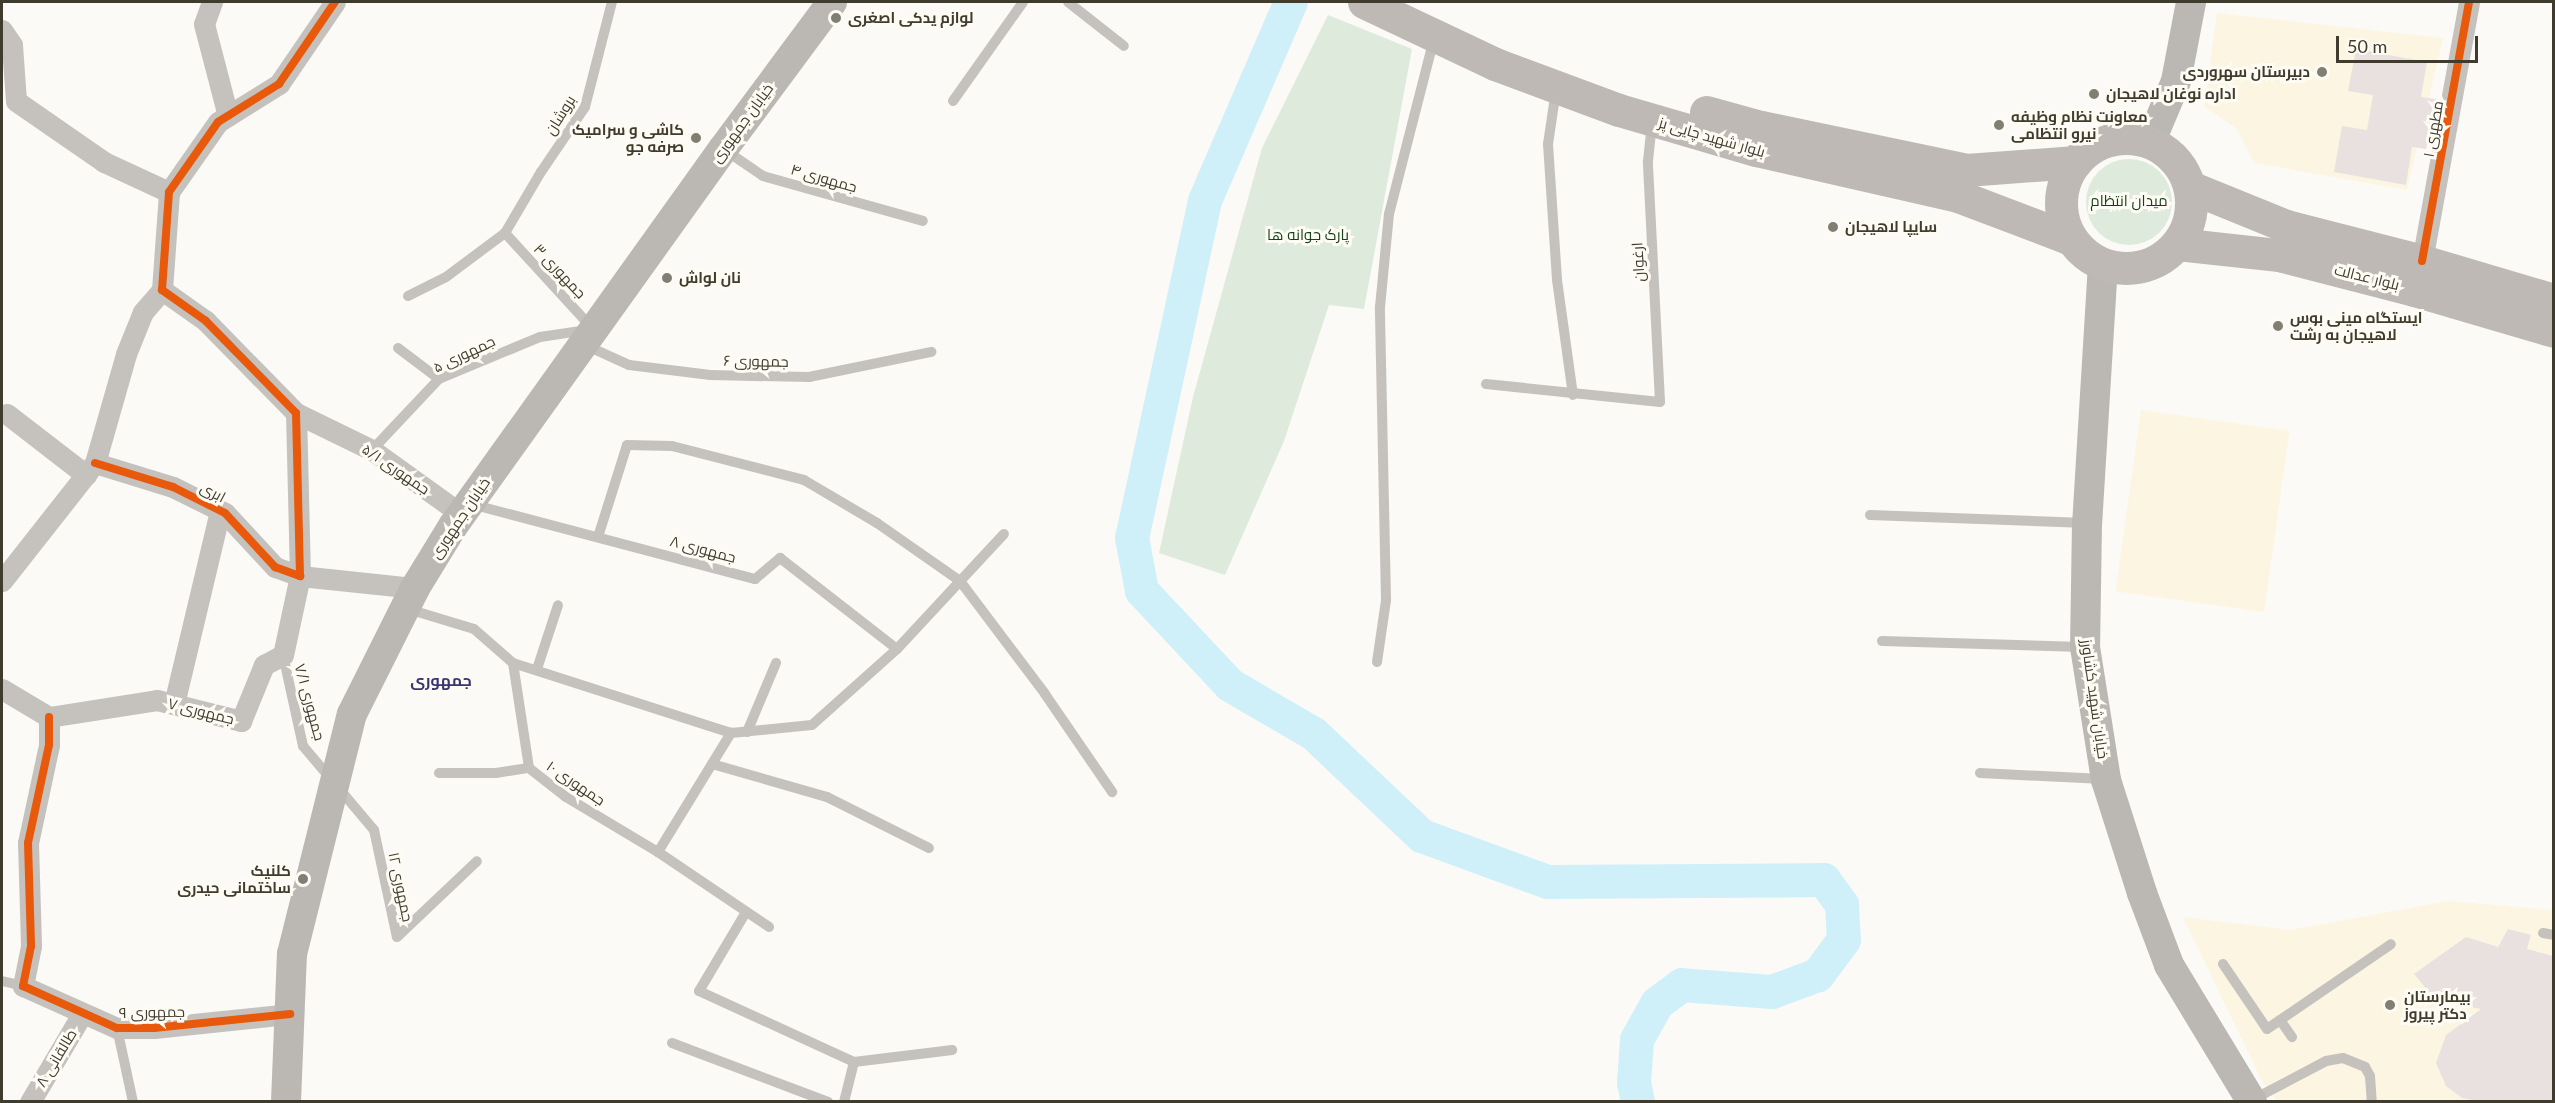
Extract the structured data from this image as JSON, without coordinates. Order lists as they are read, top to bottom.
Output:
{
  "streets": {
    "main road": [
      "خیابان جمهوری",
      "بلوار شهید چایی پز",
      "بلوار عدالت",
      "خیابان شهید کشاورز"
    ],
    "street": [
      "مطهری ۱",
      "جمهوری ۵/۱",
      "ابری",
      "جمهوری ۷",
      "جمهوری ۹",
      "طالقانی ۸"
    ],
    "lane": [
      "بروشان",
      "جمهوری ۴",
      "ارغوان",
      "جمهوری ۳",
      "جمهوری ۵",
      "جمهوری ۶",
      "جمهوری ۸",
      "جمهوری ۷/۱",
      "جمهوری ۱۰",
      "جمهوری ۱۲"
    ]
  },
  "crossings": [
    ["بروشان", "جمهوری ۳"],
    ["خیابان جمهوری", "جمهوری ۴"],
    ["خیابان جمهوری", "جمهوری ۳"],
    ["خیابان جمهوری", "جمهوری ۵"],
    ["خیابان جمهوری", "جمهوری ۶"],
    ["خیابان جمهوری", "جمهوری ۵/۱"],
    ["خیابان جمهوری", "جمهوری ۸"],
    ["خیابان جمهوری", "جمهوری ۷/۱"],
    ["خیابان جمهوری", "جمهوری ۱۲"],
    ["خیابان جمهوری", "جمهوری ۹"],
    ["مطهری ۱", "بلوار عدالت"],
    ["بلوار شهید چایی پز", "ارغوان"],
    ["بلوار شهید چایی پز", "بلوار عدالت"],
    ["بلوار شهید چایی پز", "خیابان شهید کشاورز"],
    ["جمهوری ۳", "جمهوری ۵"],
    ["جمهوری ۳", "جمهوری ۶"],
    ["بلوار عدالت", "خیابان شهید کشاورز"],
    ["جمهوری ۵", "جمهوری ۶"],
    ["جمهوری ۵", "جمهوری ۵/۱"],
    ["جمهوری ۵/۱", "جمهوری ۸"],
    ["جمهوری ۷/۱", "جمهوری ۷"],
    ["جمهوری ۷/۱", "جمهوری ۱۲"],
    ["جمهوری ۹", "طالقانی ۸"]
  ],
  "districts": ["جمهوری"],
  "parks": ["میدان انتظام", "پارک جوانه ها"],
  "places": [
    "لوازم یدکی اصغری",
    "دبیرستان سهروردی",
    "اداره نوغان لاهیجان",
    "معاونت نظام وظیفه نیرو انتظامی",
    "کاشی و سرامیک صرفه جو",
    "سایپا لاهیجان",
    "نان لواش",
    "ایستگاه مینی بوس لاهیجان به رشت",
    "کلنیک ساختمانی حیدری",
    "بیمارستان دکتر پیروز"
  ],
  "scale_bar": "50 m"
}
